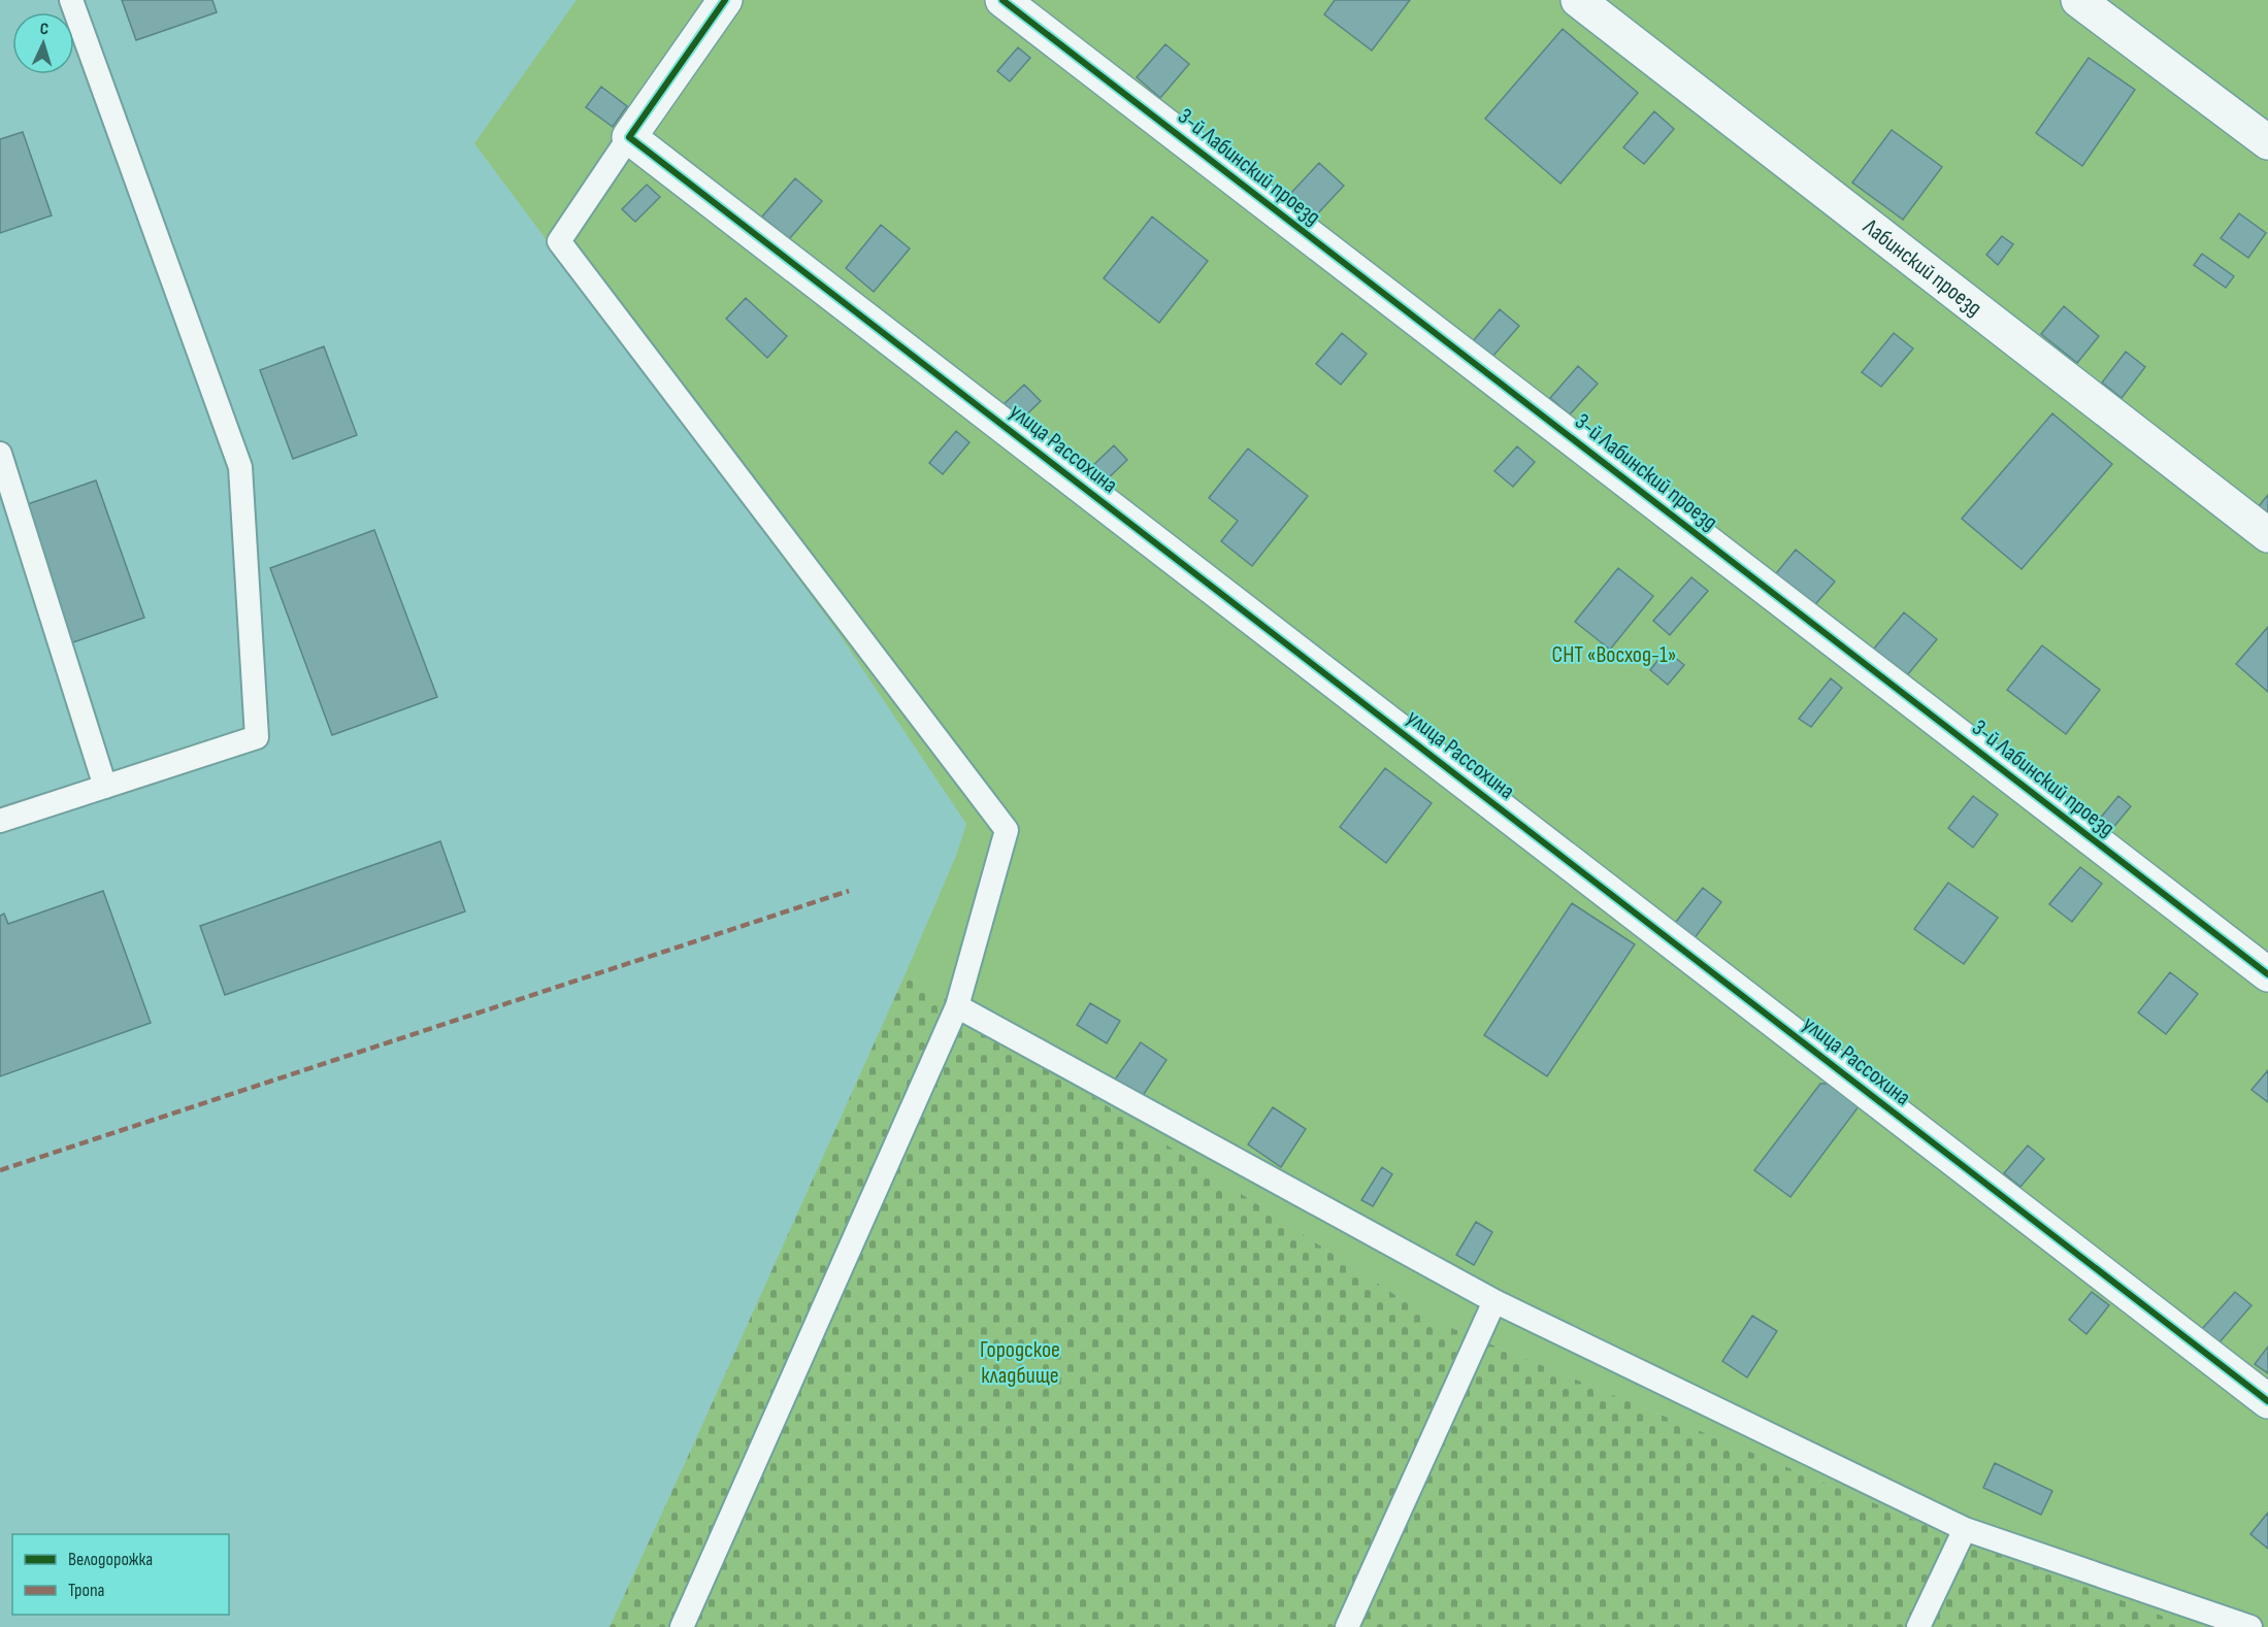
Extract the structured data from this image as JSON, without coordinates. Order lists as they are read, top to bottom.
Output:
{
  "streets": {
    "street": ["3-й Лабинский проезд", "Лабинский проезд", "улица Рассохина"]
  },
  "parks": ["СНТ «Восход-1»", "Городское кладбище"],
  "legend": ["Велодорожка", "Тропа"],
  "north": "top"
}
